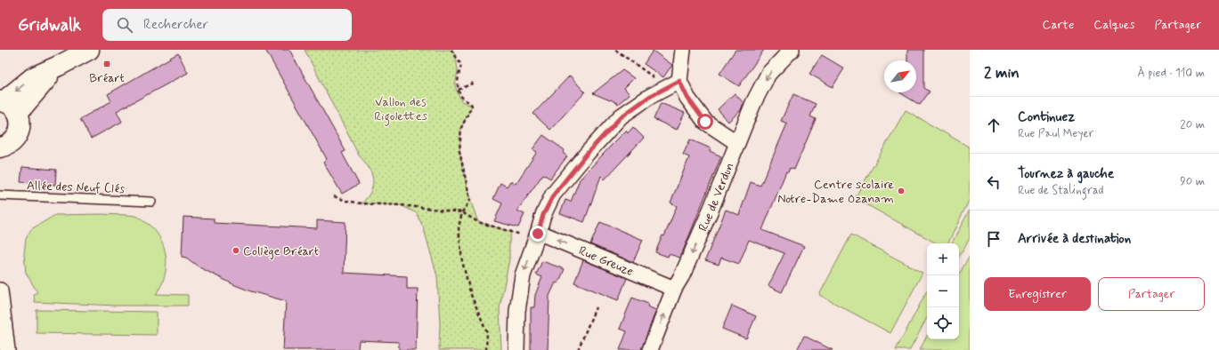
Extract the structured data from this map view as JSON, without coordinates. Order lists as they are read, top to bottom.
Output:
{
  "streets": {
    "street": ["Rue de Verdun", "Rue Greuze"],
    "lane": ["Allée des Neuf Clés"]
  },
  "crossings": [
    ["Rue de Verdun", "Rue Greuze"]
  ],
  "one_way": ["Rue Greuze"],
  "parks": ["Vallon des Rigolettes"],
  "places": {
    "transit": ["Bréart"],
    "other": ["Centre scolaire Notre-Dame Ozanam", "Collège Bréart"]
  },
  "north": "top right",
  "page": {
    "header": "Gridwalk",
    "search": "Rechercher",
    "nav": ["Carte", "Calques", "Partager"],
    "heading": ["2 min", "À pied · 110 m"],
    "list": [
      ["Continuez", "Rue Paul Meyer", "20 m"],
      ["Tournez à gauche", "Rue de Stalingrad", "90 m"],
      "Arrivée à destination"
    ],
    "map_buttons": ["+", "−"],
    "buttons": ["Enregistrer", "Partager"]
  }
}
